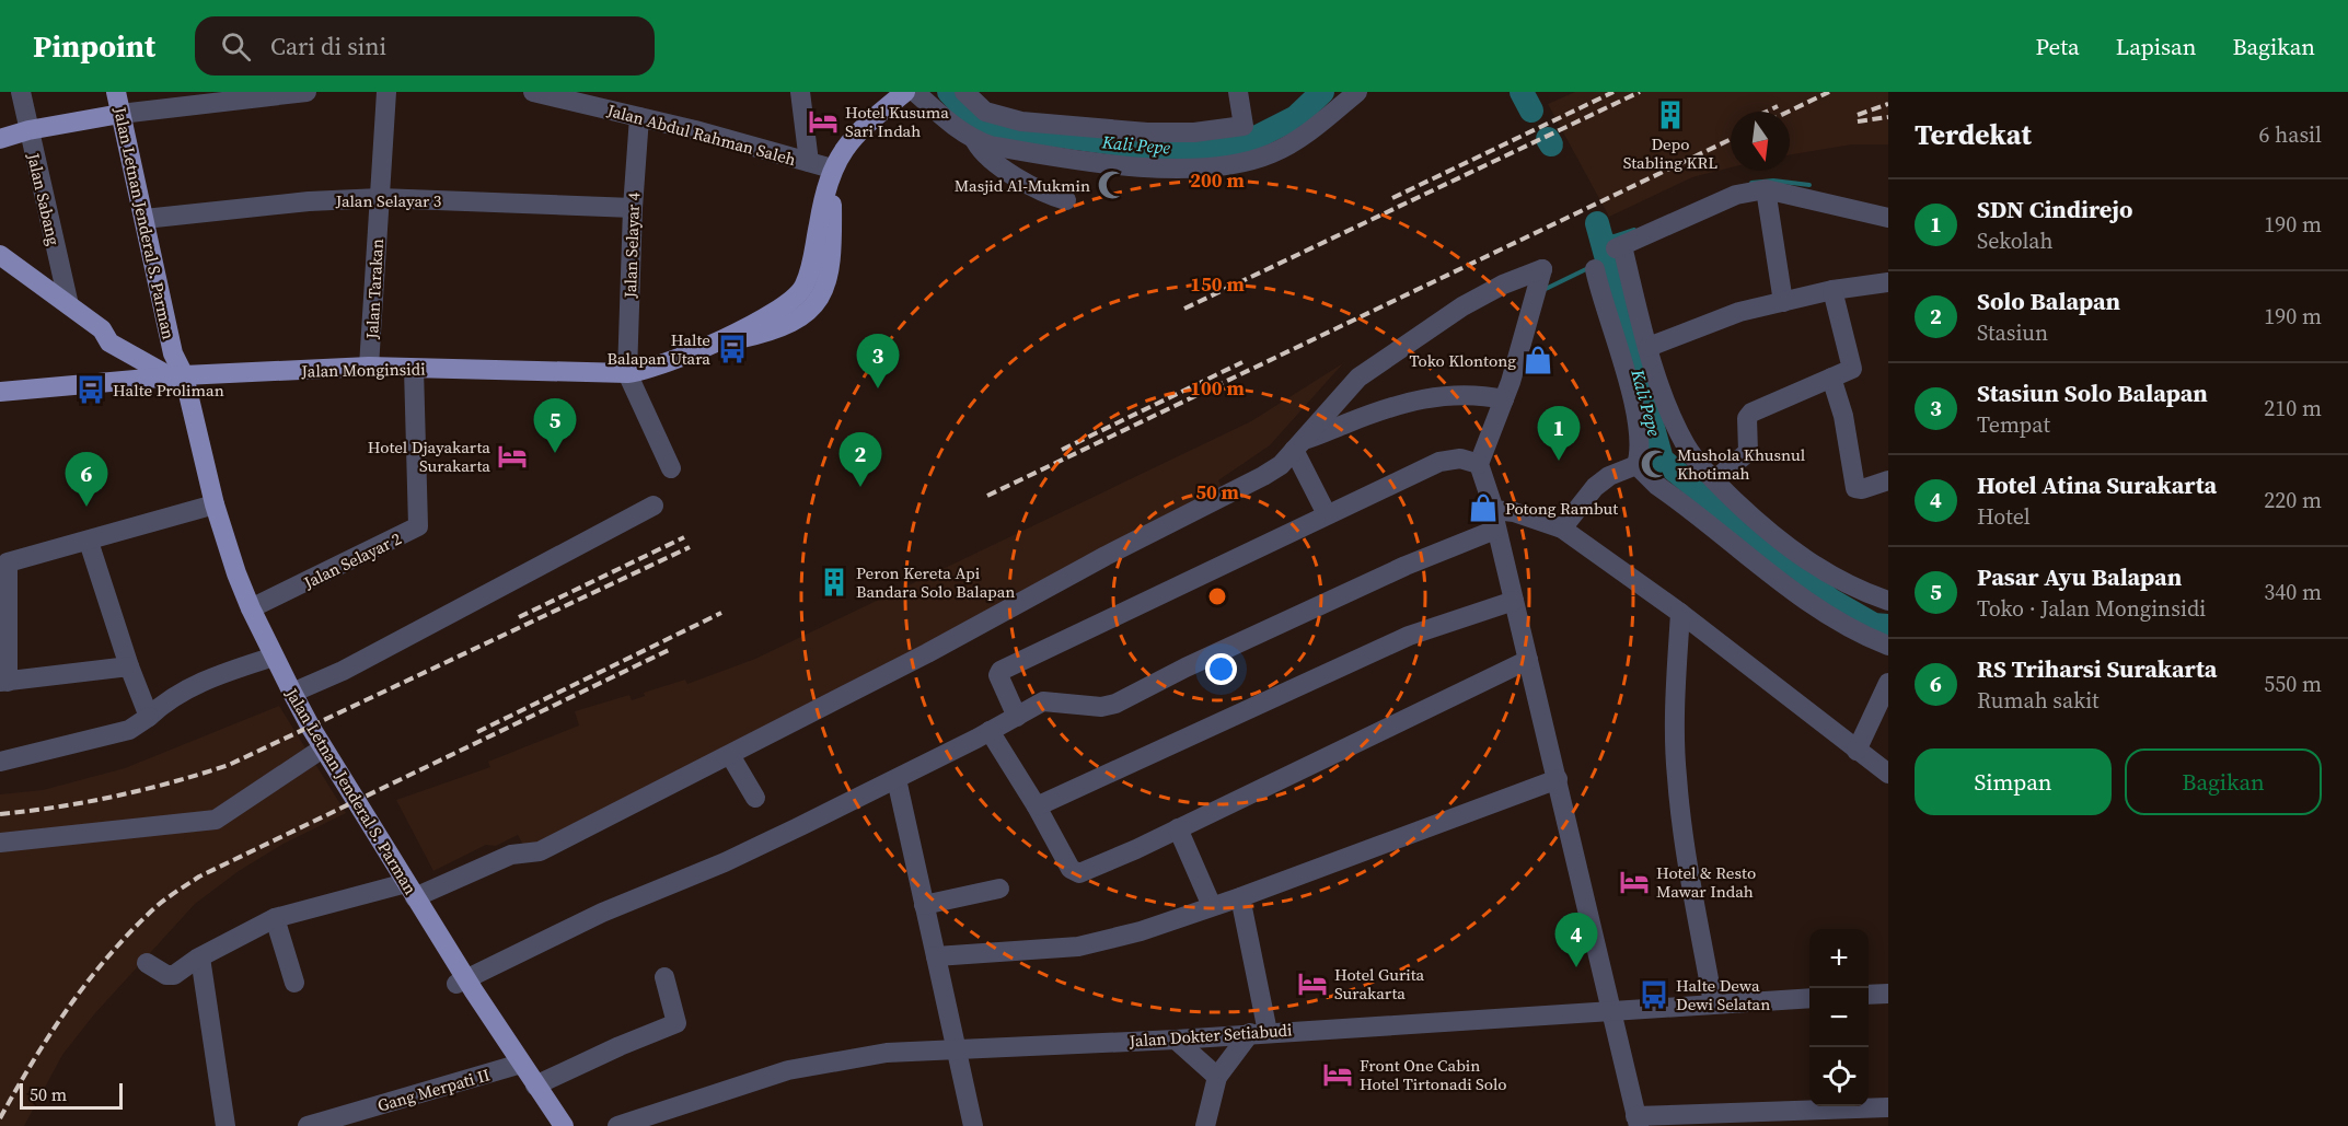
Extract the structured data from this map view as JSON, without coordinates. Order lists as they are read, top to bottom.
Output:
{
  "streets": {
    "main road": ["Jalan Letnan Jenderal S. Parman", "Jalan Monginsidi"],
    "street": [
      "Jalan Abdul Rahman Saleh",
      "Jalan Sabang",
      "Jalan Selayar 3",
      "Jalan Selayar 4",
      "Jalan Tarakan",
      "Jalan Selayar 2",
      "Jalan Dokter Setiabudi",
      "Gang Merpati II"
    ]
  },
  "crossings": [
    ["Jalan Abdul Rahman Saleh", "Jalan Selayar 4"],
    ["Jalan Abdul Rahman Saleh", "Jalan Monginsidi"],
    ["Jalan Selayar 3", "Jalan Letnan Jenderal S. Parman"],
    ["Jalan Selayar 3", "Jalan Selayar 4"],
    ["Jalan Selayar 3", "Jalan Tarakan"],
    ["Jalan Letnan Jenderal S. Parman", "Jalan Monginsidi"],
    ["Jalan Letnan Jenderal S. Parman", "Jalan Selayar 2"],
    ["Jalan Letnan Jenderal S. Parman", "Gang Merpati II"],
    ["Jalan Selayar 4", "Jalan Monginsidi"],
    ["Jalan Tarakan", "Jalan Monginsidi"],
    ["Jalan Monginsidi", "Jalan Selayar 2"]
  ],
  "water": ["Kali Pepe"],
  "places": {
    "building": ["Depo Stabling KRL", "Peron Kereta Api Bandara Solo Balapan"],
    "hotel": [
      "Hotel Kusuma Sari Indah",
      "Hotel Djayakarta Surakarta",
      "Hotel & Resto Mawar Indah",
      "Hotel Gurita Surakarta",
      "Front One Cabin Hotel Tirtonadi Solo"
    ],
    "mosque": ["Masjid Al-Mukmin", "Mushola Khusnul Khotimah"],
    "bus stop": ["Halte Balapan Utara", "Halte Proliman", "Halte Dewa Dewi Selatan"],
    "shop": ["Toko Klontong", "Potong Rambut"]
  },
  "scale_bar": "50 m",
  "north": "bottom",
  "page": {
    "header": "Pinpoint",
    "search": "Cari di sini",
    "nav": ["Peta", "Lapisan", "Bagikan"],
    "heading": ["Terdekat", "6 hasil"],
    "list": [
      {
        "mark": "1",
        "name": "SDN Cindirejo",
        "note": "Sekolah",
        "value": "190 m"
      },
      {
        "mark": "2",
        "name": "Solo Balapan",
        "note": "Stasiun",
        "value": "190 m"
      },
      {
        "mark": "3",
        "name": "Stasiun Solo Balapan",
        "note": "Tempat",
        "value": "210 m"
      },
      {
        "mark": "4",
        "name": "Hotel Atina Surakarta",
        "note": "Hotel",
        "value": "220 m"
      },
      {
        "mark": "5",
        "name": "Pasar Ayu Balapan",
        "note": "Toko · Jalan Monginsidi",
        "value": "340 m"
      },
      {
        "mark": "6",
        "name": "RS Triharsi Surakarta",
        "note": "Rumah sakit",
        "value": "550 m"
      }
    ],
    "pins": [
      "3",
      "5",
      "1",
      "2",
      "6",
      "4"
    ],
    "buttons": ["Simpan", "Bagikan"],
    "map_buttons": ["+", "−"],
    "scale": "50 m"
  },
  "rings": [
    "200 m",
    "150 m",
    "100 m",
    "50 m"
  ]
}
